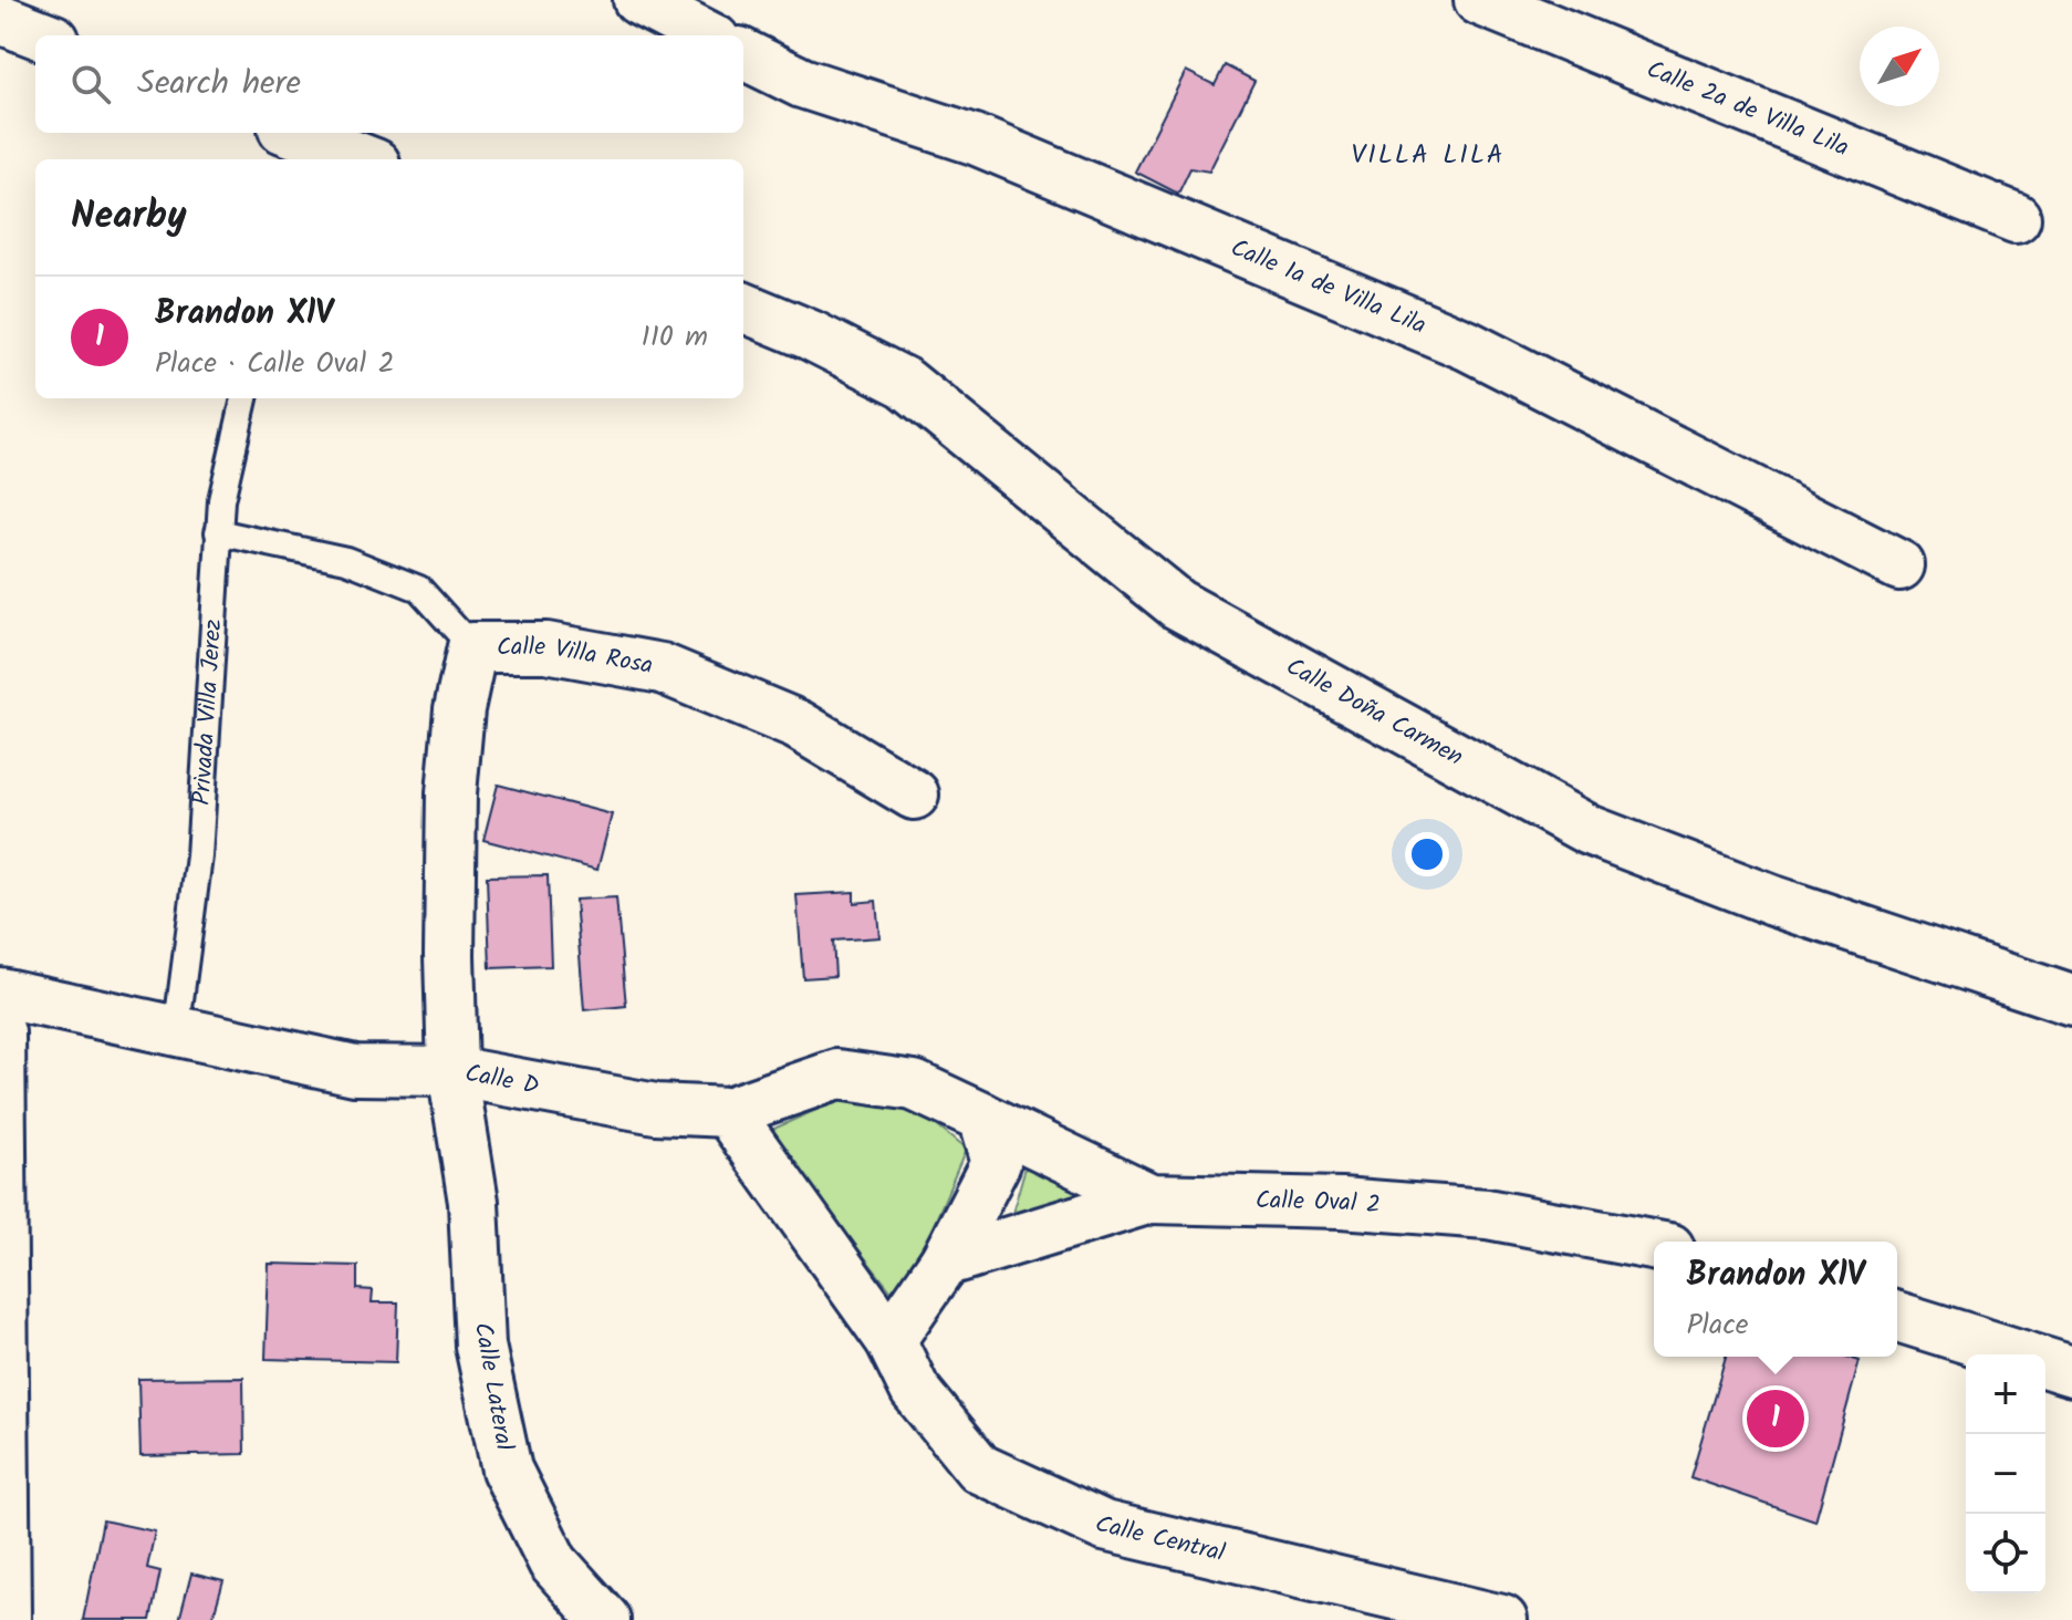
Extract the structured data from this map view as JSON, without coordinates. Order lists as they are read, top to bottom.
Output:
{
  "streets": {
    "street": [
      "Calle 2a de Villa Lila",
      "Calle 1a de Villa Lila",
      "Calle Villa Rosa",
      "Calle Doña Carmen",
      "Calle D",
      "Calle Oval 2",
      "Calle Lateral",
      "Calle Central"
    ],
    "lane": ["Privada Villa Jerez"]
  },
  "crossings": [
    ["Calle Villa Rosa", "Calle D"],
    ["Calle Villa Rosa", "Calle Lateral"],
    ["Privada Villa Jerez", "Calle D"],
    ["Calle D", "Calle Oval 2"],
    ["Calle D", "Calle Lateral"]
  ],
  "districts": ["VILLA LILA"],
  "north": "top right",
  "page": {
    "search": "Search here",
    "heading": "Nearby",
    "list": [
      {
        "mark": "1",
        "name": "Brandon XlV",
        "note": "Place · Calle Oval 2",
        "value": "110 m"
      }
    ],
    "popup": ["Brandon XlV", "Place"],
    "map_buttons": ["+", "−"],
    "pins": "1"
  }
}
